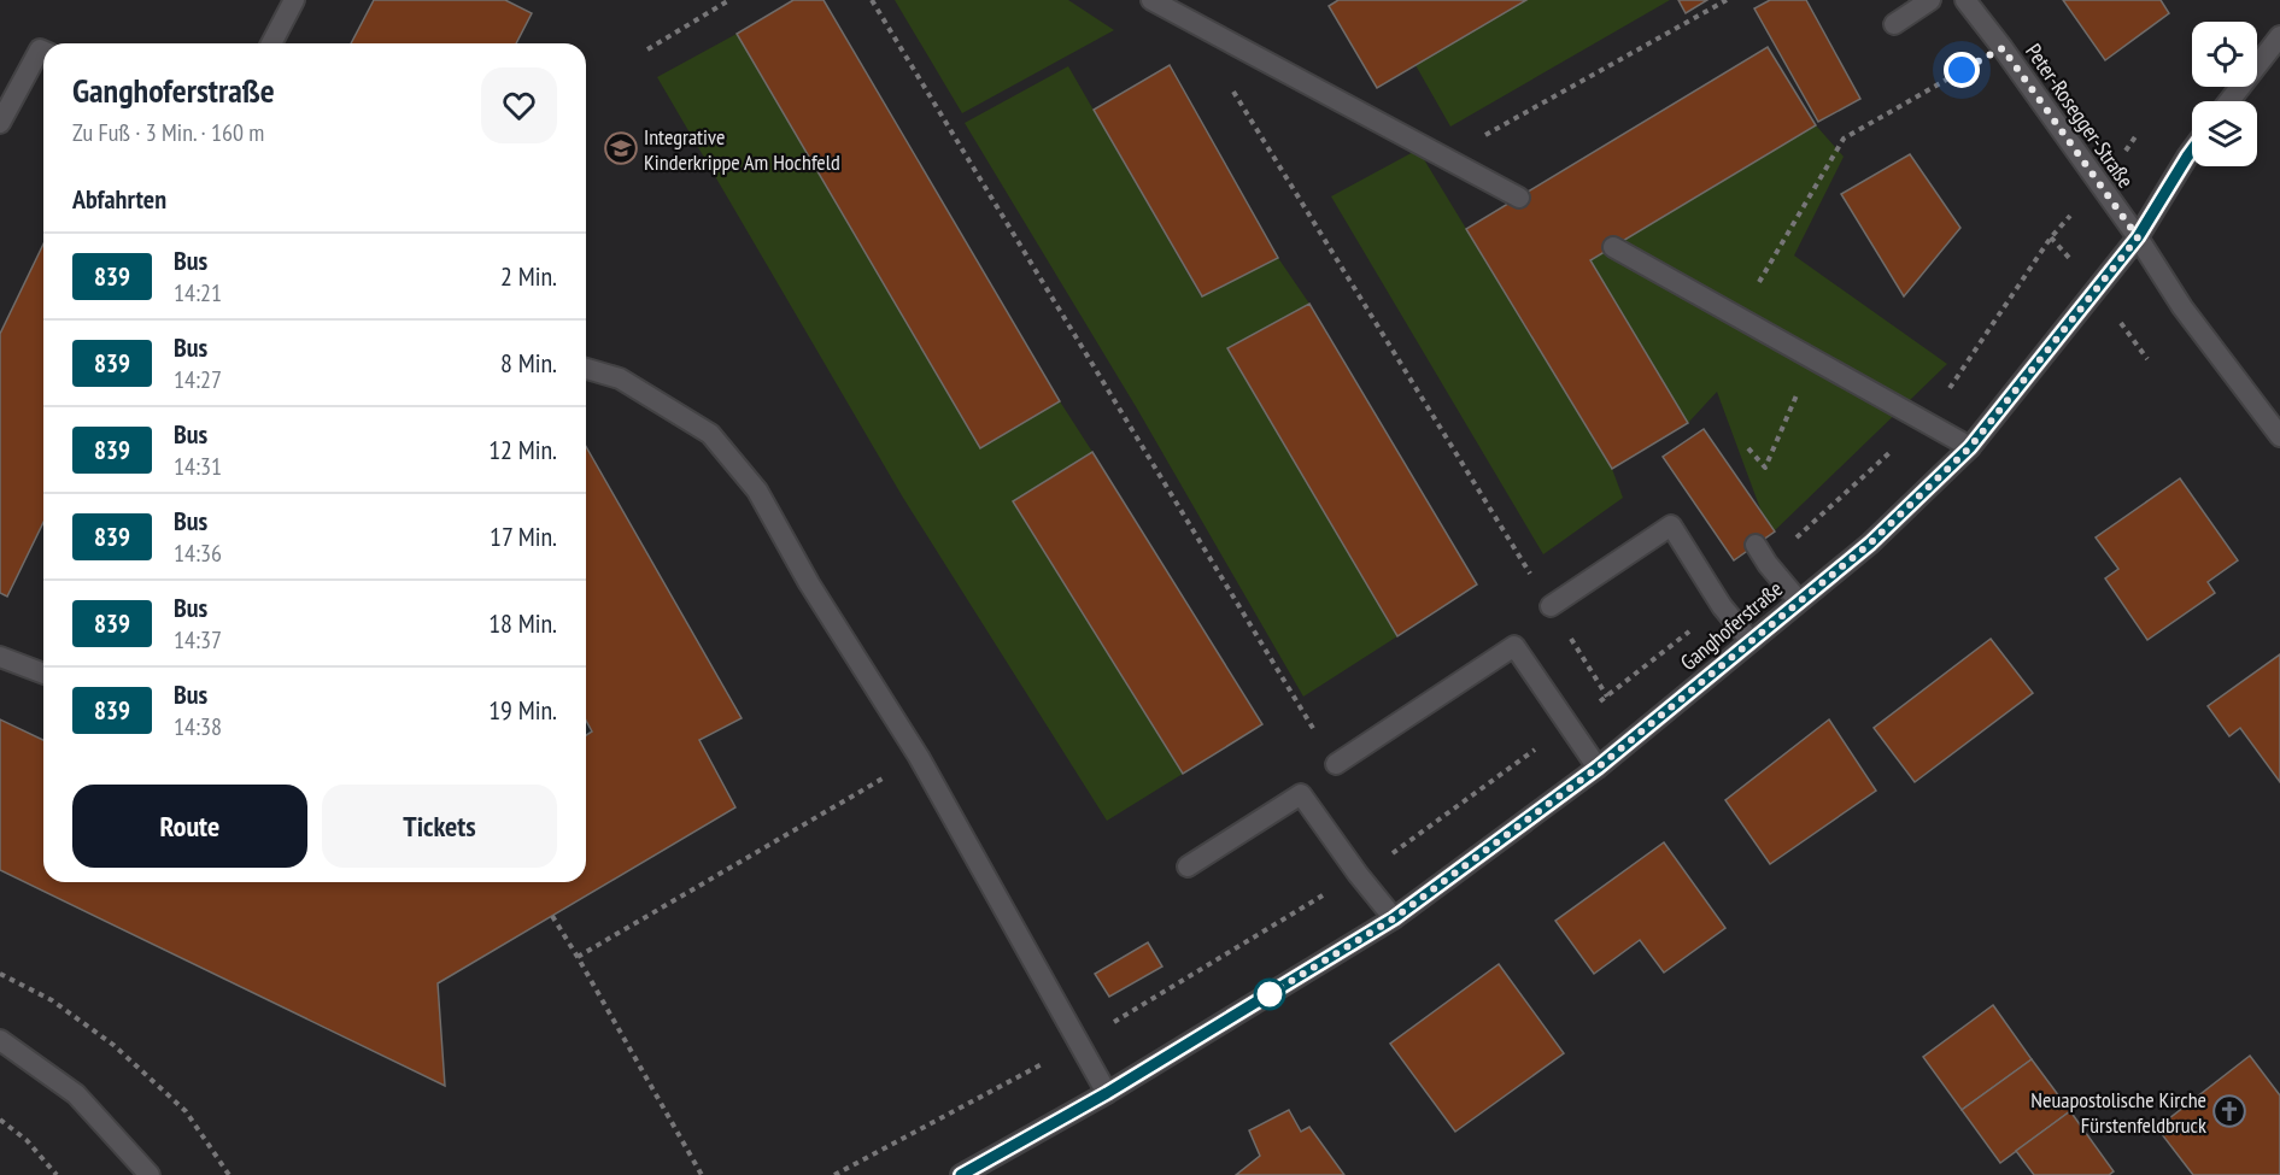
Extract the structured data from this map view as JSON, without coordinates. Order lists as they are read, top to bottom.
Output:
{
  "streets": {
    "street": ["Peter-Rosegger-Straße", "Ganghoferstraße"]
  },
  "crossings": [
    ["Peter-Rosegger-Straße", "Ganghoferstraße"]
  ],
  "places": {
    "school or university": ["Integrative Kinderkrippe Am Hochfeld"],
    "church": ["Neuapostolische Kirche Fürstenfeldbruck"]
  },
  "lines": ["bus line 839"],
  "page": {
    "heading": [
      ["Ganghoferstraße", "Zu Fuß · 3 Min. · 160 m"],
      "Abfahrten"
    ],
    "list": [
      {
        "mark": "839",
        "name": "Bus",
        "note": "14:21",
        "value": "2 Min."
      },
      {
        "mark": "839",
        "name": "Bus",
        "note": "14:27",
        "value": "8 Min."
      },
      {
        "mark": "839",
        "name": "Bus",
        "note": "14:31",
        "value": "12 Min."
      },
      {
        "mark": "839",
        "name": "Bus",
        "note": "14:36",
        "value": "17 Min."
      },
      {
        "mark": "839",
        "name": "Bus",
        "note": "14:37",
        "value": "18 Min."
      },
      {
        "mark": "839",
        "name": "Bus",
        "note": "14:38",
        "value": "19 Min."
      }
    ],
    "buttons": ["Route", "Tickets"]
  }
}
